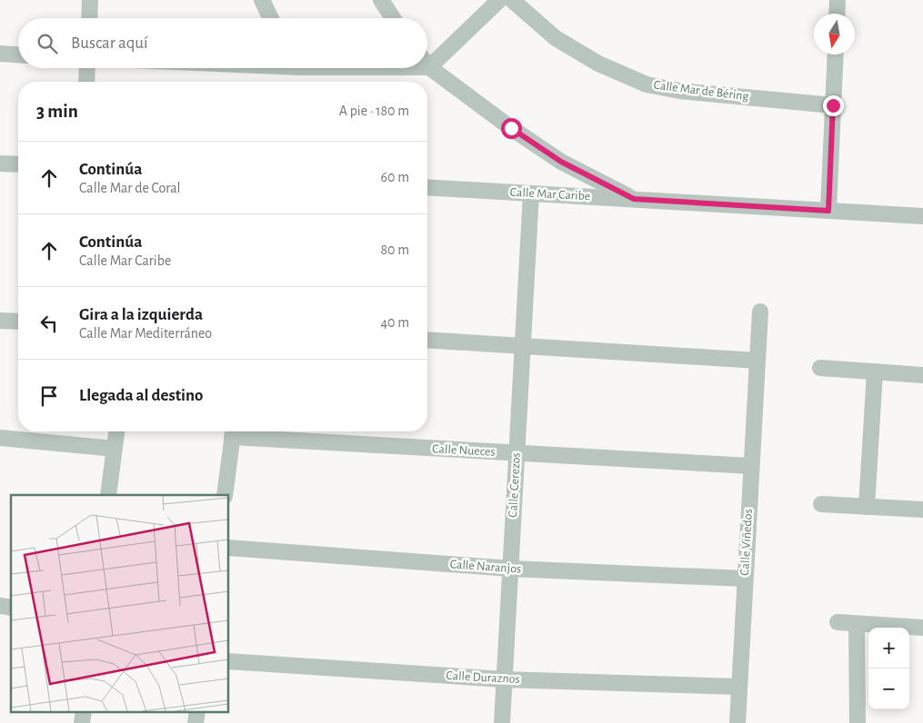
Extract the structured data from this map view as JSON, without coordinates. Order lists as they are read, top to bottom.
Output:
{
  "streets": {
    "street": [
      "Calle Mar de Béring",
      "Calle Mar Caribe",
      "Calle Nueces",
      "Calle Cerezos",
      "Calle Viñedos",
      "Calle Naranjos",
      "Calle Duraznos"
    ]
  },
  "crossings": [
    ["Calle Mar Caribe", "Calle Cerezos"],
    ["Calle Nueces", "Calle Cerezos"],
    ["Calle Nueces", "Calle Viñedos"],
    ["Calle Cerezos", "Calle Naranjos"],
    ["Calle Cerezos", "Calle Duraznos"],
    ["Calle Viñedos", "Calle Naranjos"],
    ["Calle Viñedos", "Calle Duraznos"]
  ],
  "north": "bottom",
  "page": {
    "search": "Buscar aquí",
    "heading": ["3 min", "A pie · 180 m"],
    "list": [
      ["Continúa", "Calle Mar de Coral", "60 m"],
      ["Continúa", "Calle Mar Caribe", "80 m"],
      ["Gira a la izquierda", "Calle Mar Mediterráneo", "40 m"],
      "Llegada al destino"
    ],
    "map_buttons": ["+", "−"]
  }
}
